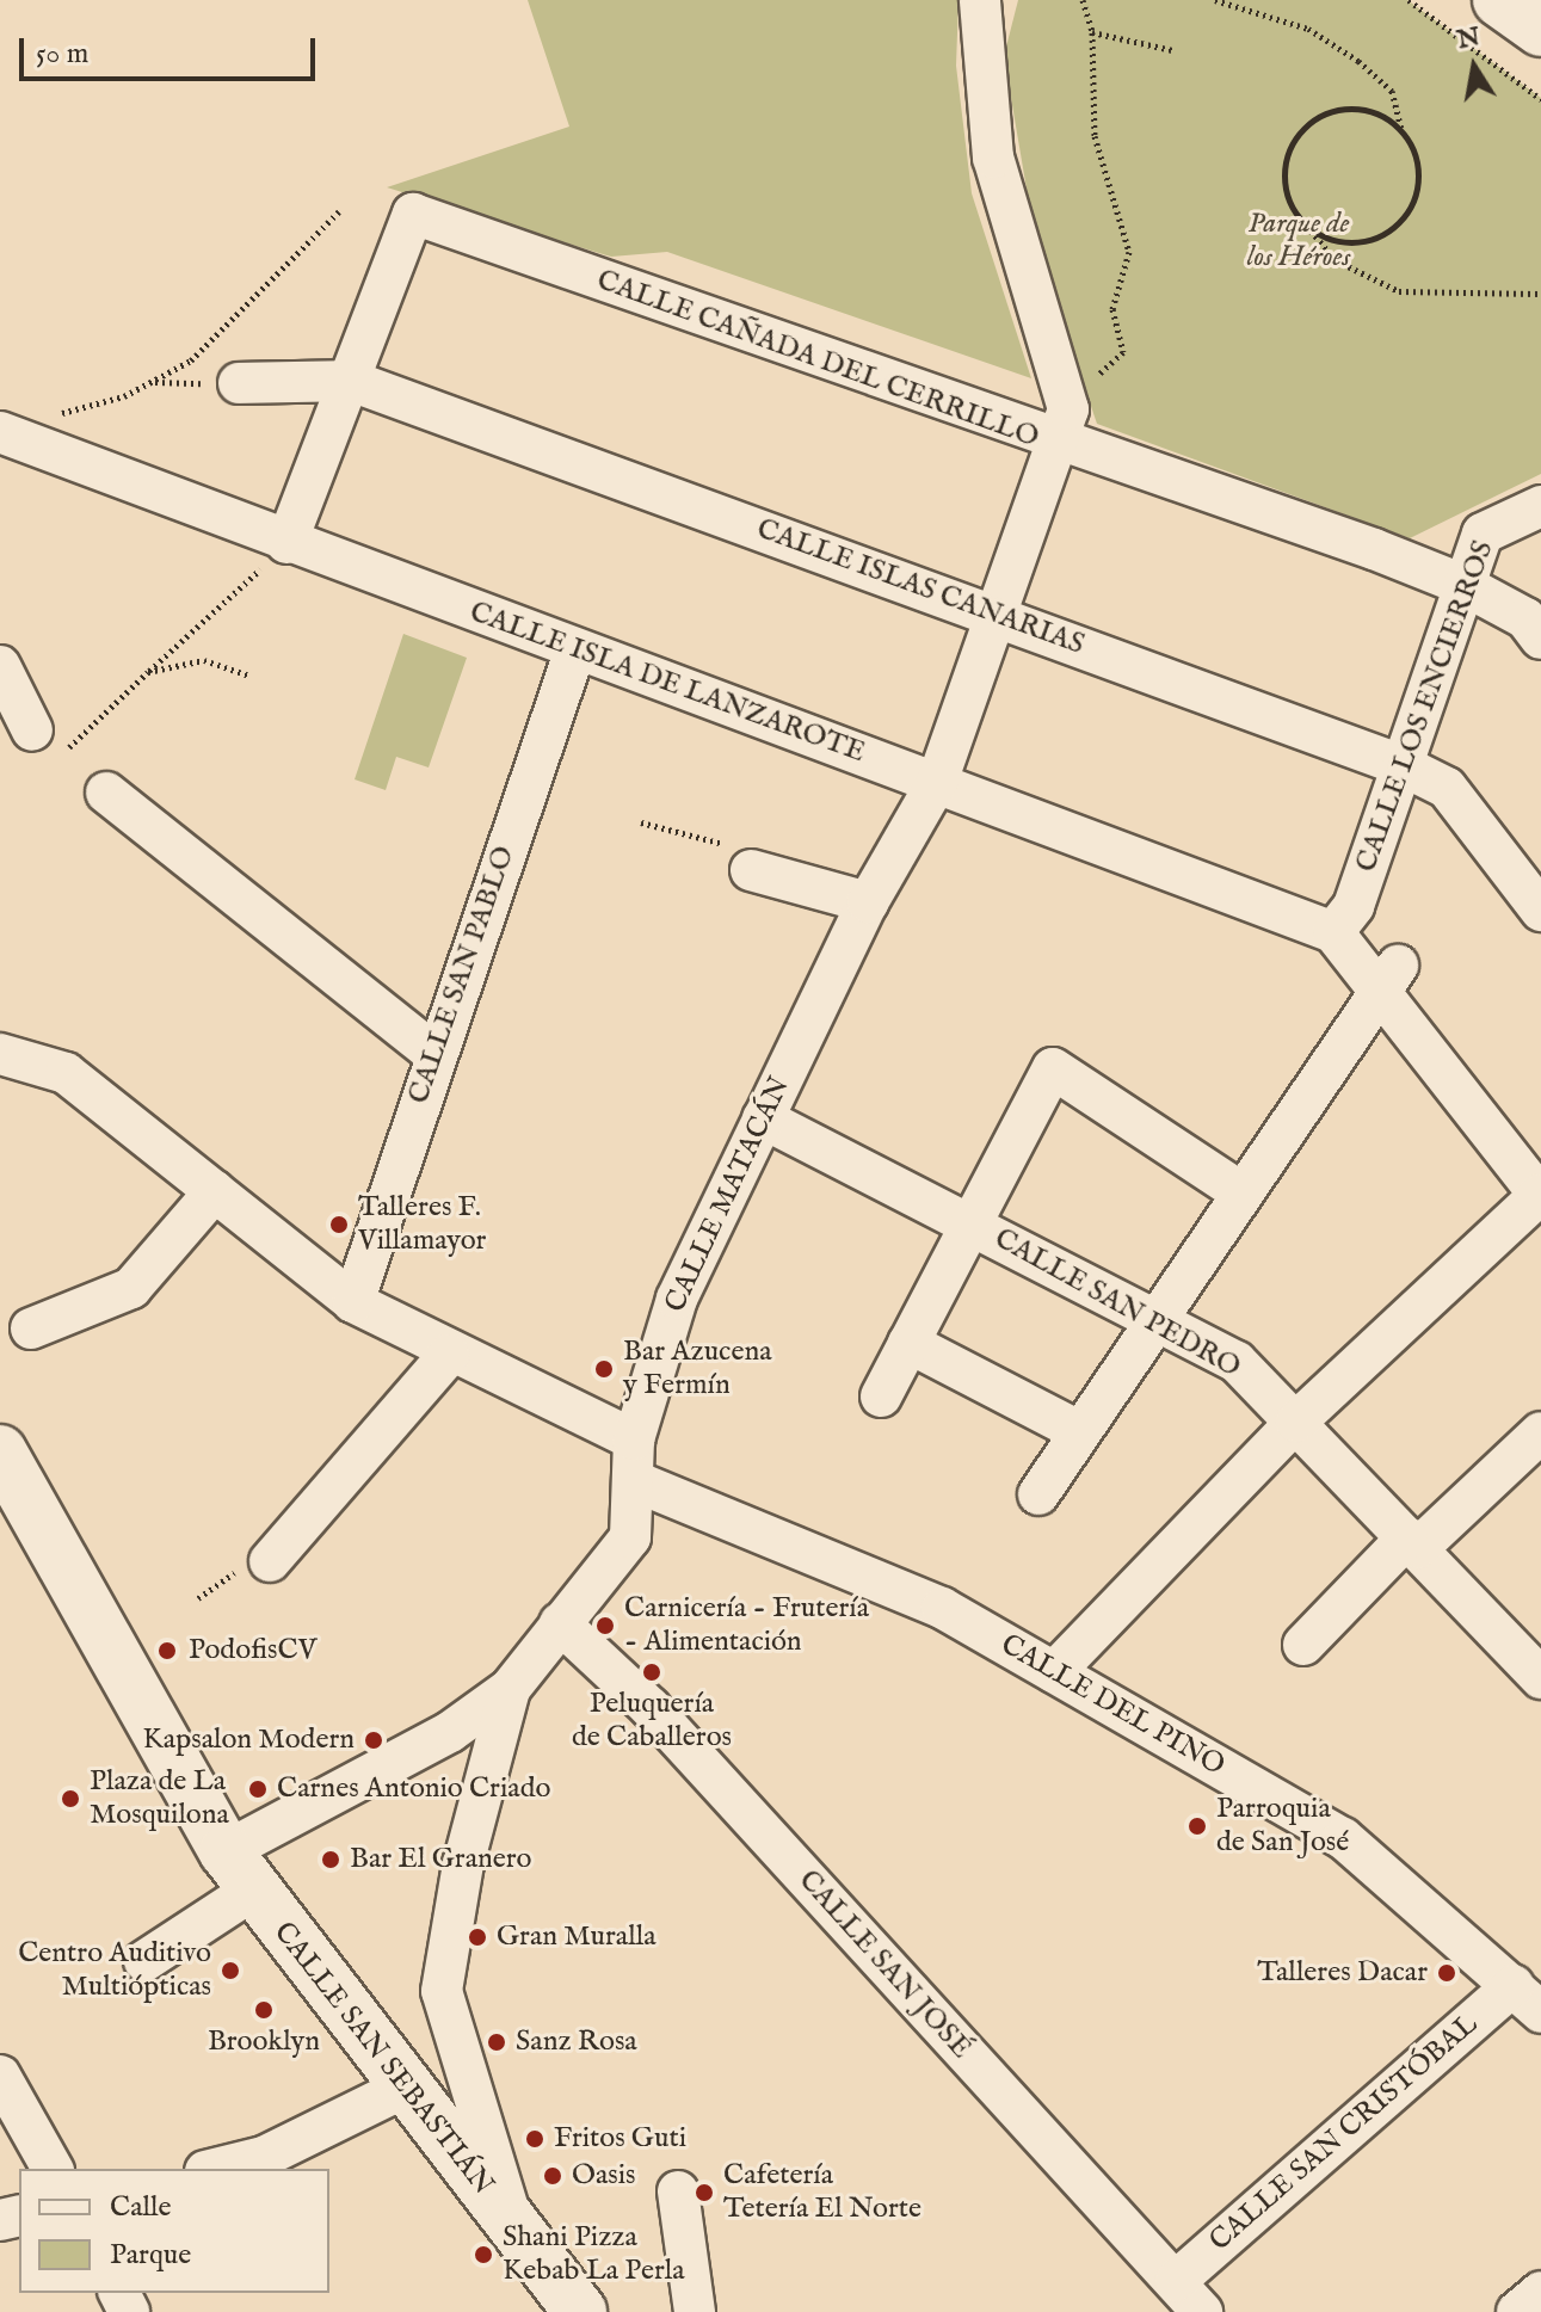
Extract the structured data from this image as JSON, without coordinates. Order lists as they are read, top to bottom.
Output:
{
  "streets": {
    "street": [
      "CALLE CAÑADA DEL CERRILLO",
      "CALLE ISLAS CANARIAS",
      "CALLE ISLA DE LANZAROTE",
      "CALLE LOS ENCIERROS",
      "CALLE SAN PABLO",
      "CALLE MATACÁN",
      "CALLE SAN PEDRO",
      "CALLE DEL PINO",
      "CALLE SAN JOSÉ",
      "CALLE SAN SEBASTIÁN",
      "CALLE SAN CRISTÓBAL"
    ]
  },
  "crossings": [
    ["CALLE CAÑADA DEL CERRILLO", "CALLE ISLAS CANARIAS"],
    ["CALLE CAÑADA DEL CERRILLO", "CALLE ISLA DE LANZAROTE"],
    ["CALLE CAÑADA DEL CERRILLO", "CALLE LOS ENCIERROS"],
    ["CALLE CAÑADA DEL CERRILLO", "CALLE MATACÁN"],
    ["CALLE ISLAS CANARIAS", "CALLE LOS ENCIERROS"],
    ["CALLE ISLAS CANARIAS", "CALLE MATACÁN"],
    ["CALLE ISLA DE LANZAROTE", "CALLE LOS ENCIERROS"],
    ["CALLE ISLA DE LANZAROTE", "CALLE SAN PABLO"],
    ["CALLE ISLA DE LANZAROTE", "CALLE MATACÁN"],
    ["CALLE MATACÁN", "CALLE SAN PEDRO"],
    ["CALLE MATACÁN", "CALLE DEL PINO"],
    ["CALLE MATACÁN", "CALLE SAN JOSÉ"],
    ["CALLE MATACÁN", "CALLE SAN SEBASTIÁN"],
    ["CALLE DEL PINO", "CALLE SAN CRISTÓBAL"],
    ["CALLE SAN JOSÉ", "CALLE SAN CRISTÓBAL"]
  ],
  "parks": ["Parque de los Héroes"],
  "places": [
    "Talleres F. Villamayor",
    "Bar Azucena y Fermín",
    "Carnicería - Frutería - Alimentación",
    "PodofisCV",
    "Peluquería de Caballeros",
    "Kapsalon Modern",
    "Carnes Antonio Criado",
    "Plaza de La Mosquilona",
    "Parroquia de San José",
    "Bar El Granero",
    "Gran Muralla",
    "Centro Auditivo Multiópticas",
    "Talleres Dacar",
    "Brooklyn",
    "Sanz Rosa",
    "Fritos Guti",
    "Oasis",
    "Cafetería Tetería El Norte",
    "Shani Pizza Kebab La Perla"
  ],
  "legend": ["Calle", "Parque"],
  "scale_bar": "50 m",
  "north": "top"
}
